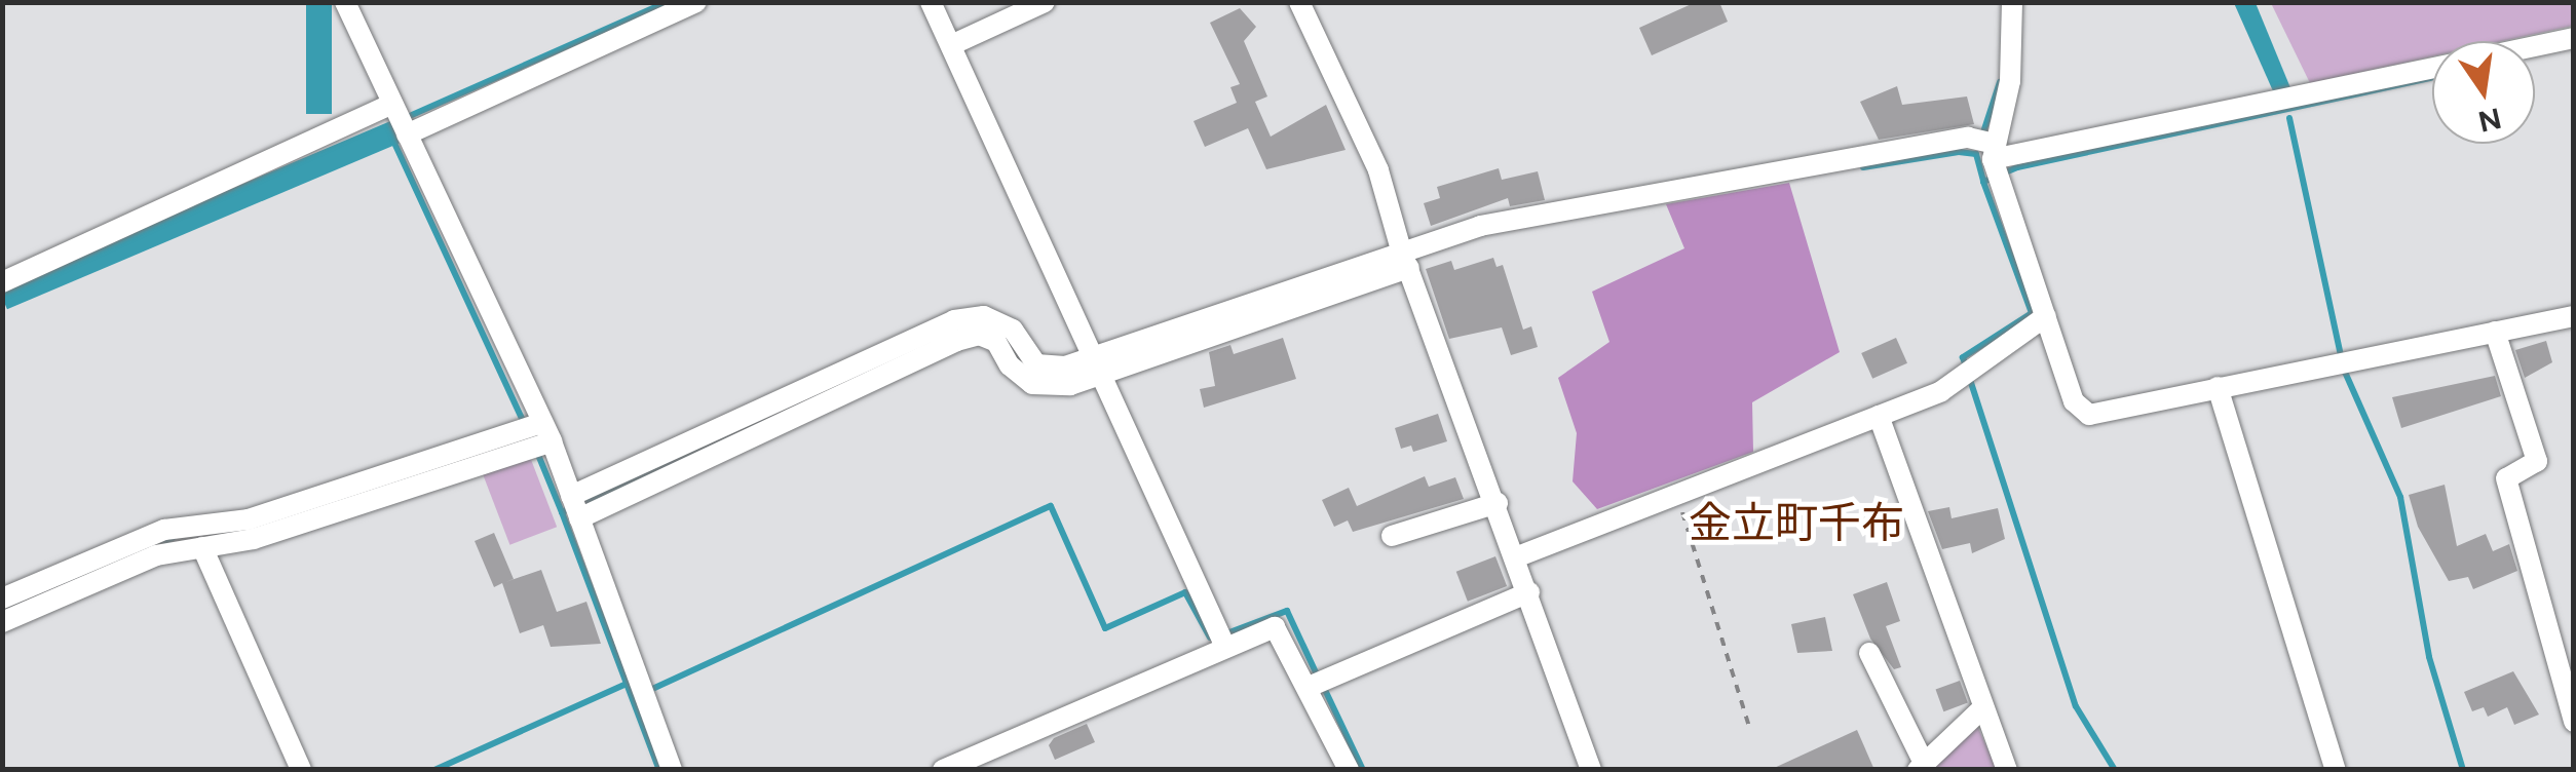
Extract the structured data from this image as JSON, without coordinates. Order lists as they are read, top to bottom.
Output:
{
  "districts": ["金立町千布"],
  "north": "bottom"
}
